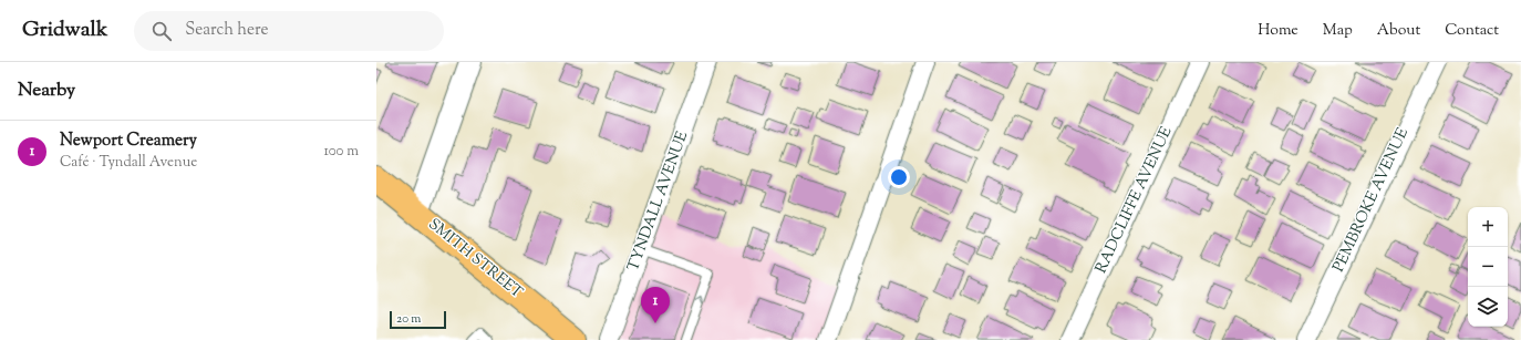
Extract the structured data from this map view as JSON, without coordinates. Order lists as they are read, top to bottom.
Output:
{
  "streets": {
    "main road": ["SMITH STREET"],
    "street": ["RADCLIFFE AVENUE", "PEMBROKE AVENUE", "TYNDALL AVENUE"]
  },
  "scale_bar": "20 m",
  "page": {
    "header": "Gridwalk",
    "search": "Search here",
    "nav": [
      "Home",
      "Map",
      "About",
      "Contact"
    ],
    "heading": "Nearby",
    "list": [
      {
        "mark": "1",
        "name": "Newport Creamery",
        "note": "Café · Tyndall Avenue",
        "value": "100 m"
      }
    ],
    "map_buttons": ["+", "−"],
    "pins": "1",
    "scale": "20 m"
  }
}
